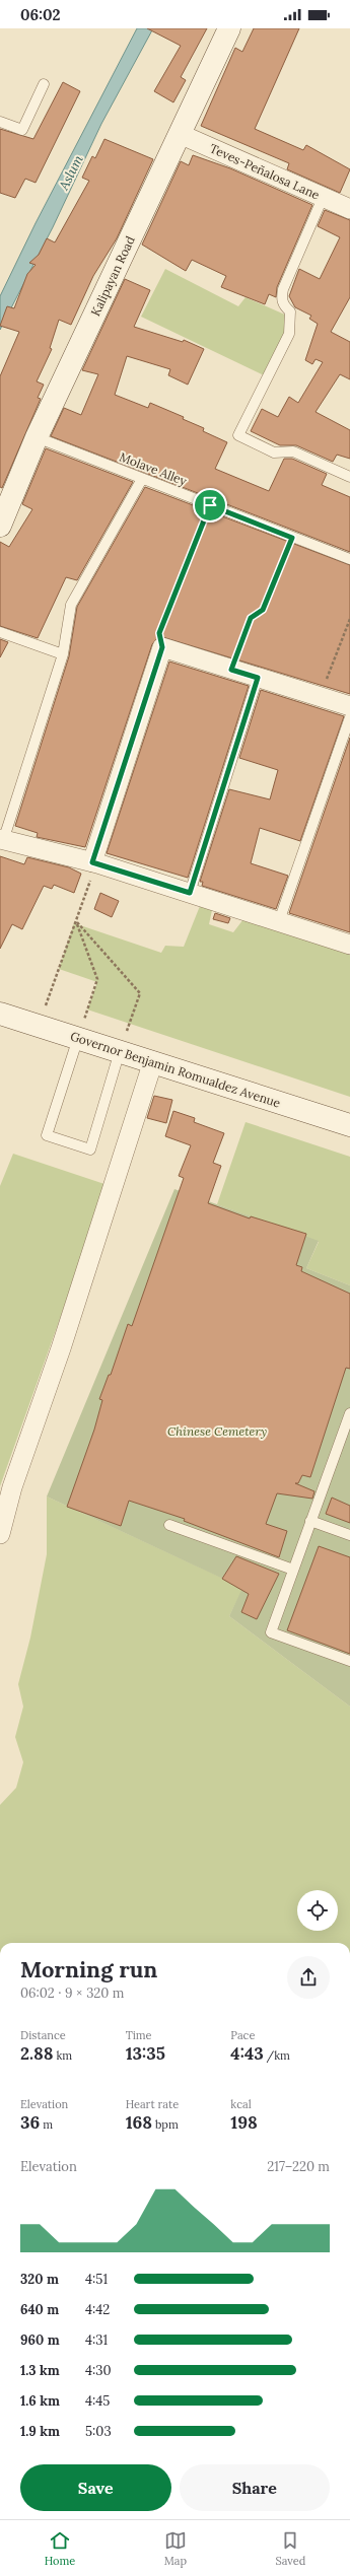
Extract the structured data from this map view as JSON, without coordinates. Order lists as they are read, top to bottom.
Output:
{
  "streets": {
    "street": ["Teves-Peñalosa Lane", "Kalipayan Road", "Governor Benjamin Romualdez Avenue"],
    "lane": ["Molave Alley"]
  },
  "crossings": [
    ["Teves-Peñalosa Lane", "Kalipayan Road"],
    ["Kalipayan Road", "Molave Alley"]
  ],
  "water": ["Aslum"],
  "parks": ["Chinese Cemetery"],
  "page": {
    "status": "06:02",
    "heading": ["Morning run", "06:02 · 9 × 320 m"],
    "stats": [
      ["Distance", "2.88 km"],
      ["Time", "13:35"],
      ["Pace", "4:43 /km"],
      ["Elevation", "36 m"],
      ["Heart rate", "168 bpm"],
      ["kcal", "198"]
    ],
    "chart": ["Elevation", "217–220 m"],
    "list": [
      {
        "name": "320 m",
        "note": "4:51"
      },
      {
        "name": "640 m",
        "note": "4:42"
      },
      {
        "name": "960 m",
        "note": "4:31"
      },
      {
        "name": "1.3 km",
        "note": "4:30"
      },
      {
        "name": "1.6 km",
        "note": "4:45"
      },
      {
        "name": "1.9 km",
        "note": "5:03"
      }
    ],
    "buttons": ["Save", "Share"],
    "tabs": ["Home", "Map", "Saved"]
  }
}
